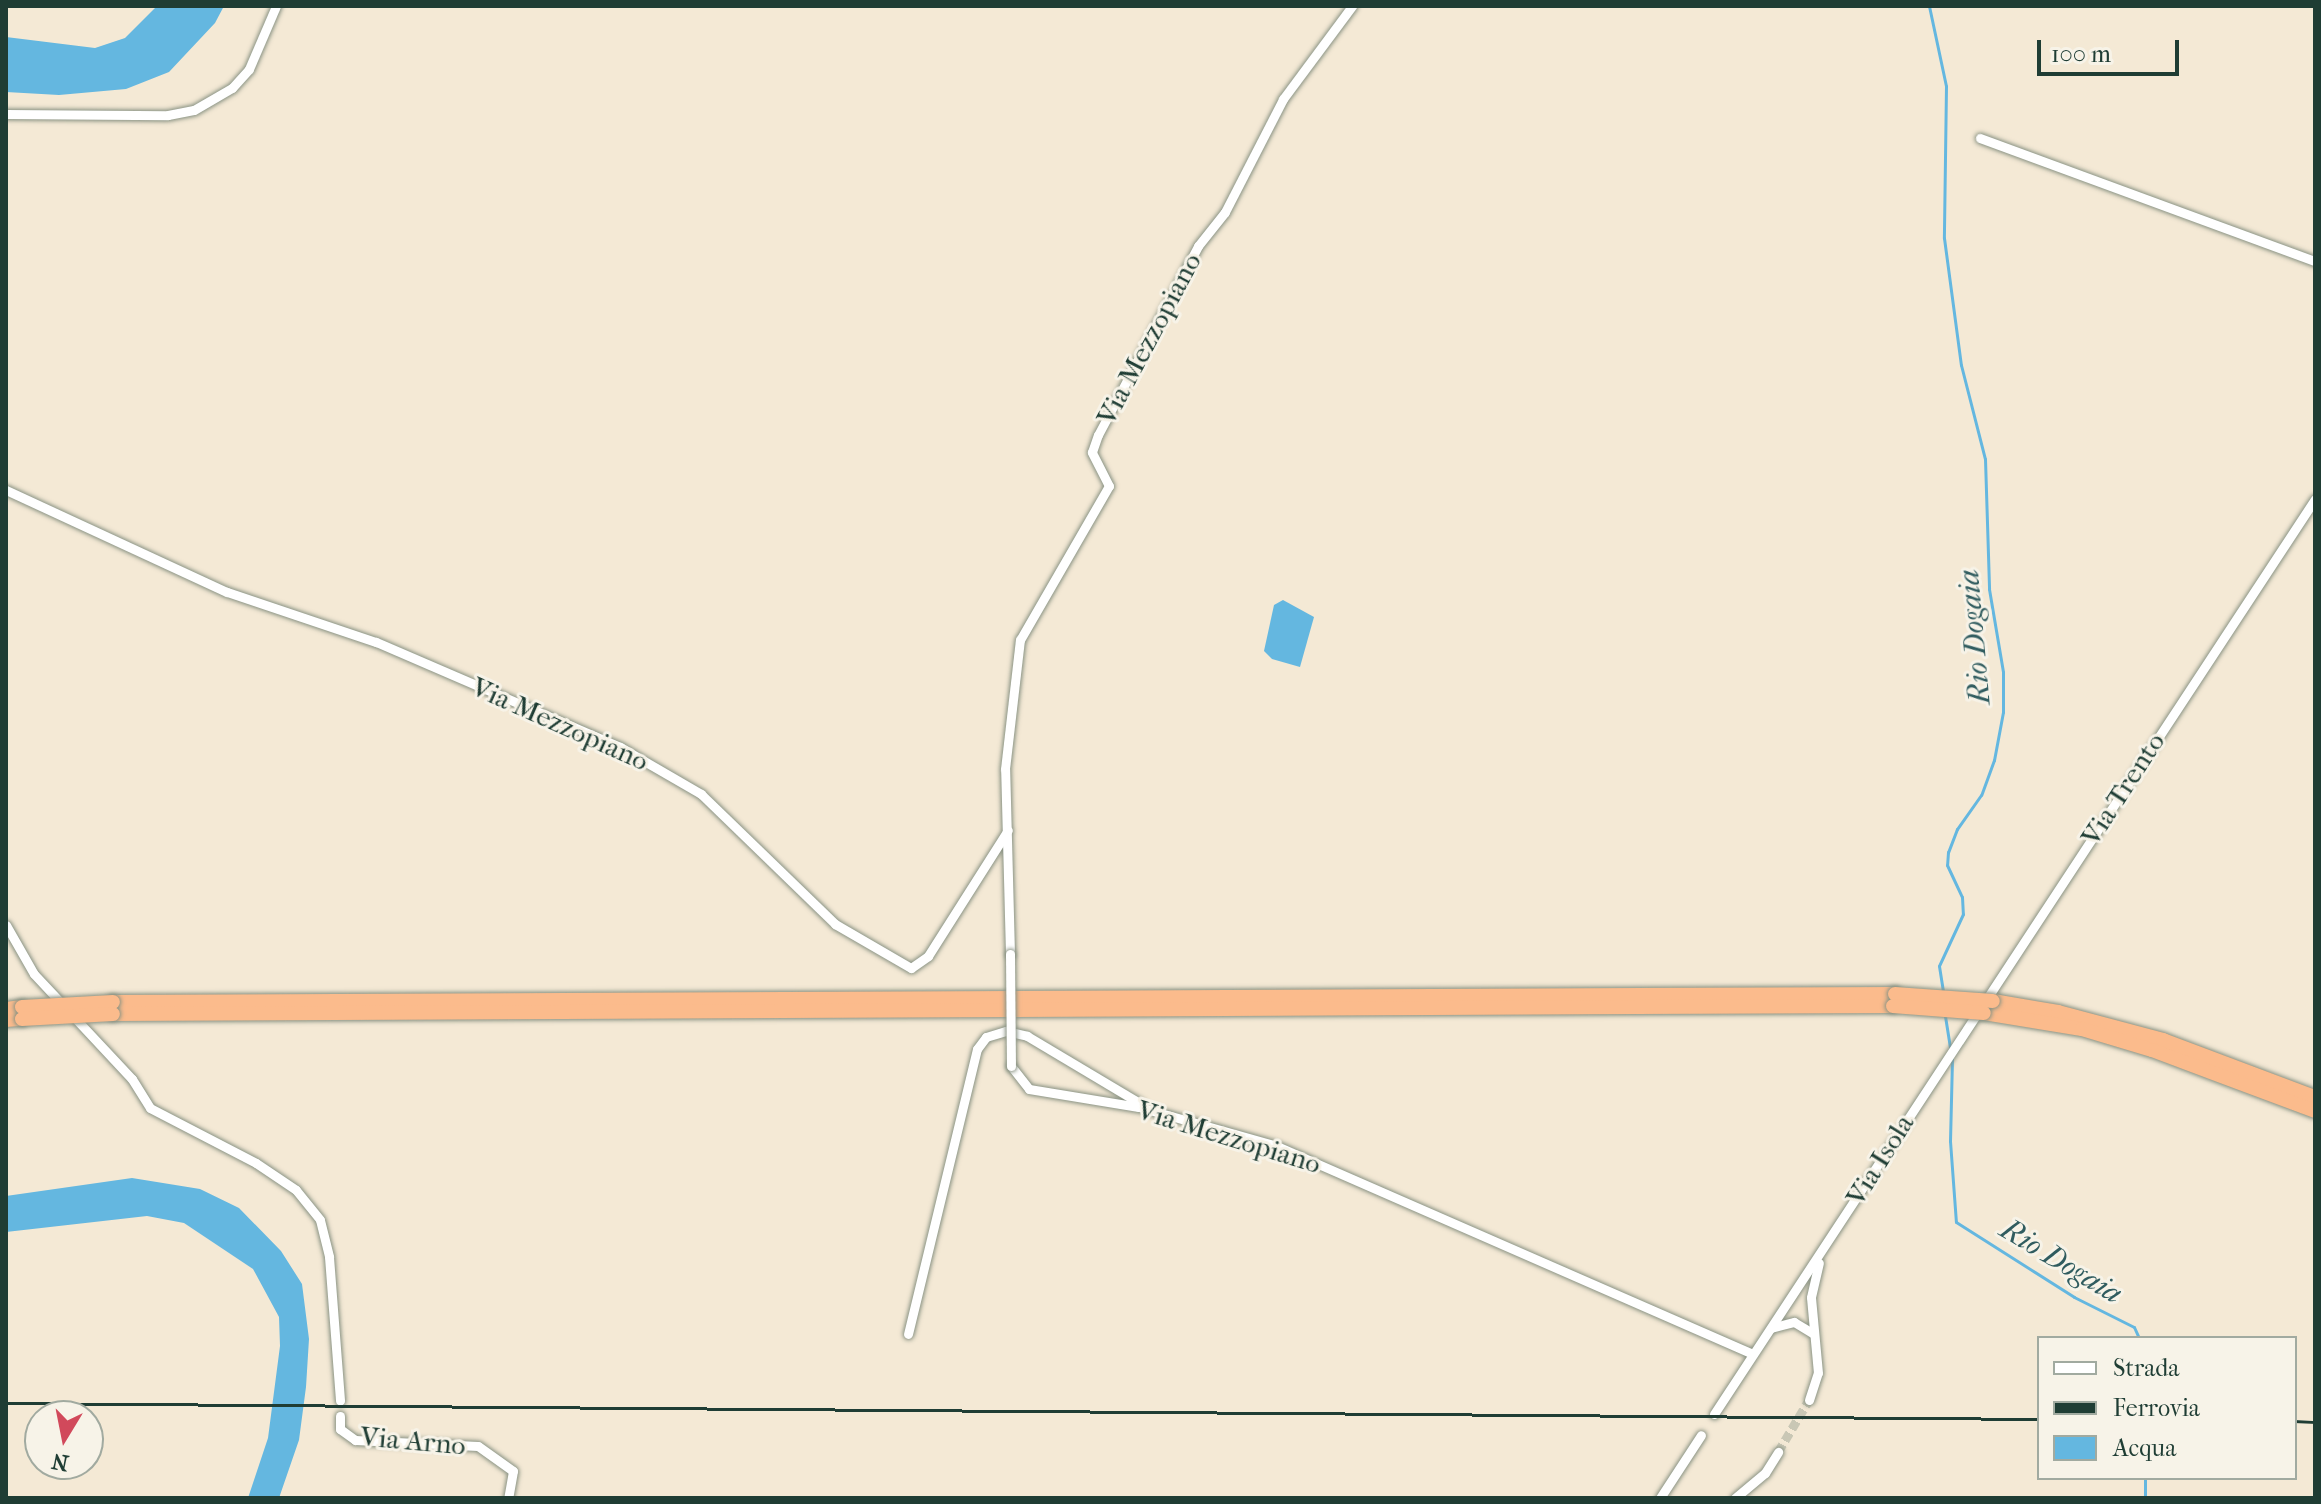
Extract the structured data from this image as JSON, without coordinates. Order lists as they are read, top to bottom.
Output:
{
  "streets": {
    "street": [
      "Via Mezzopiano",
      "Via Trento",
      "Via Isola",
      "Via Arno"
    ]
  },
  "crossings": [
    ["Via Mezzopiano", "Via Isola"],
    ["Via Trento", "Via Isola"]
  ],
  "water": ["Rio Dogaia"],
  "legend": ["Strada", "Ferrovia", "Acqua"],
  "scale_bar": "100 m",
  "north": "bottom"
}
